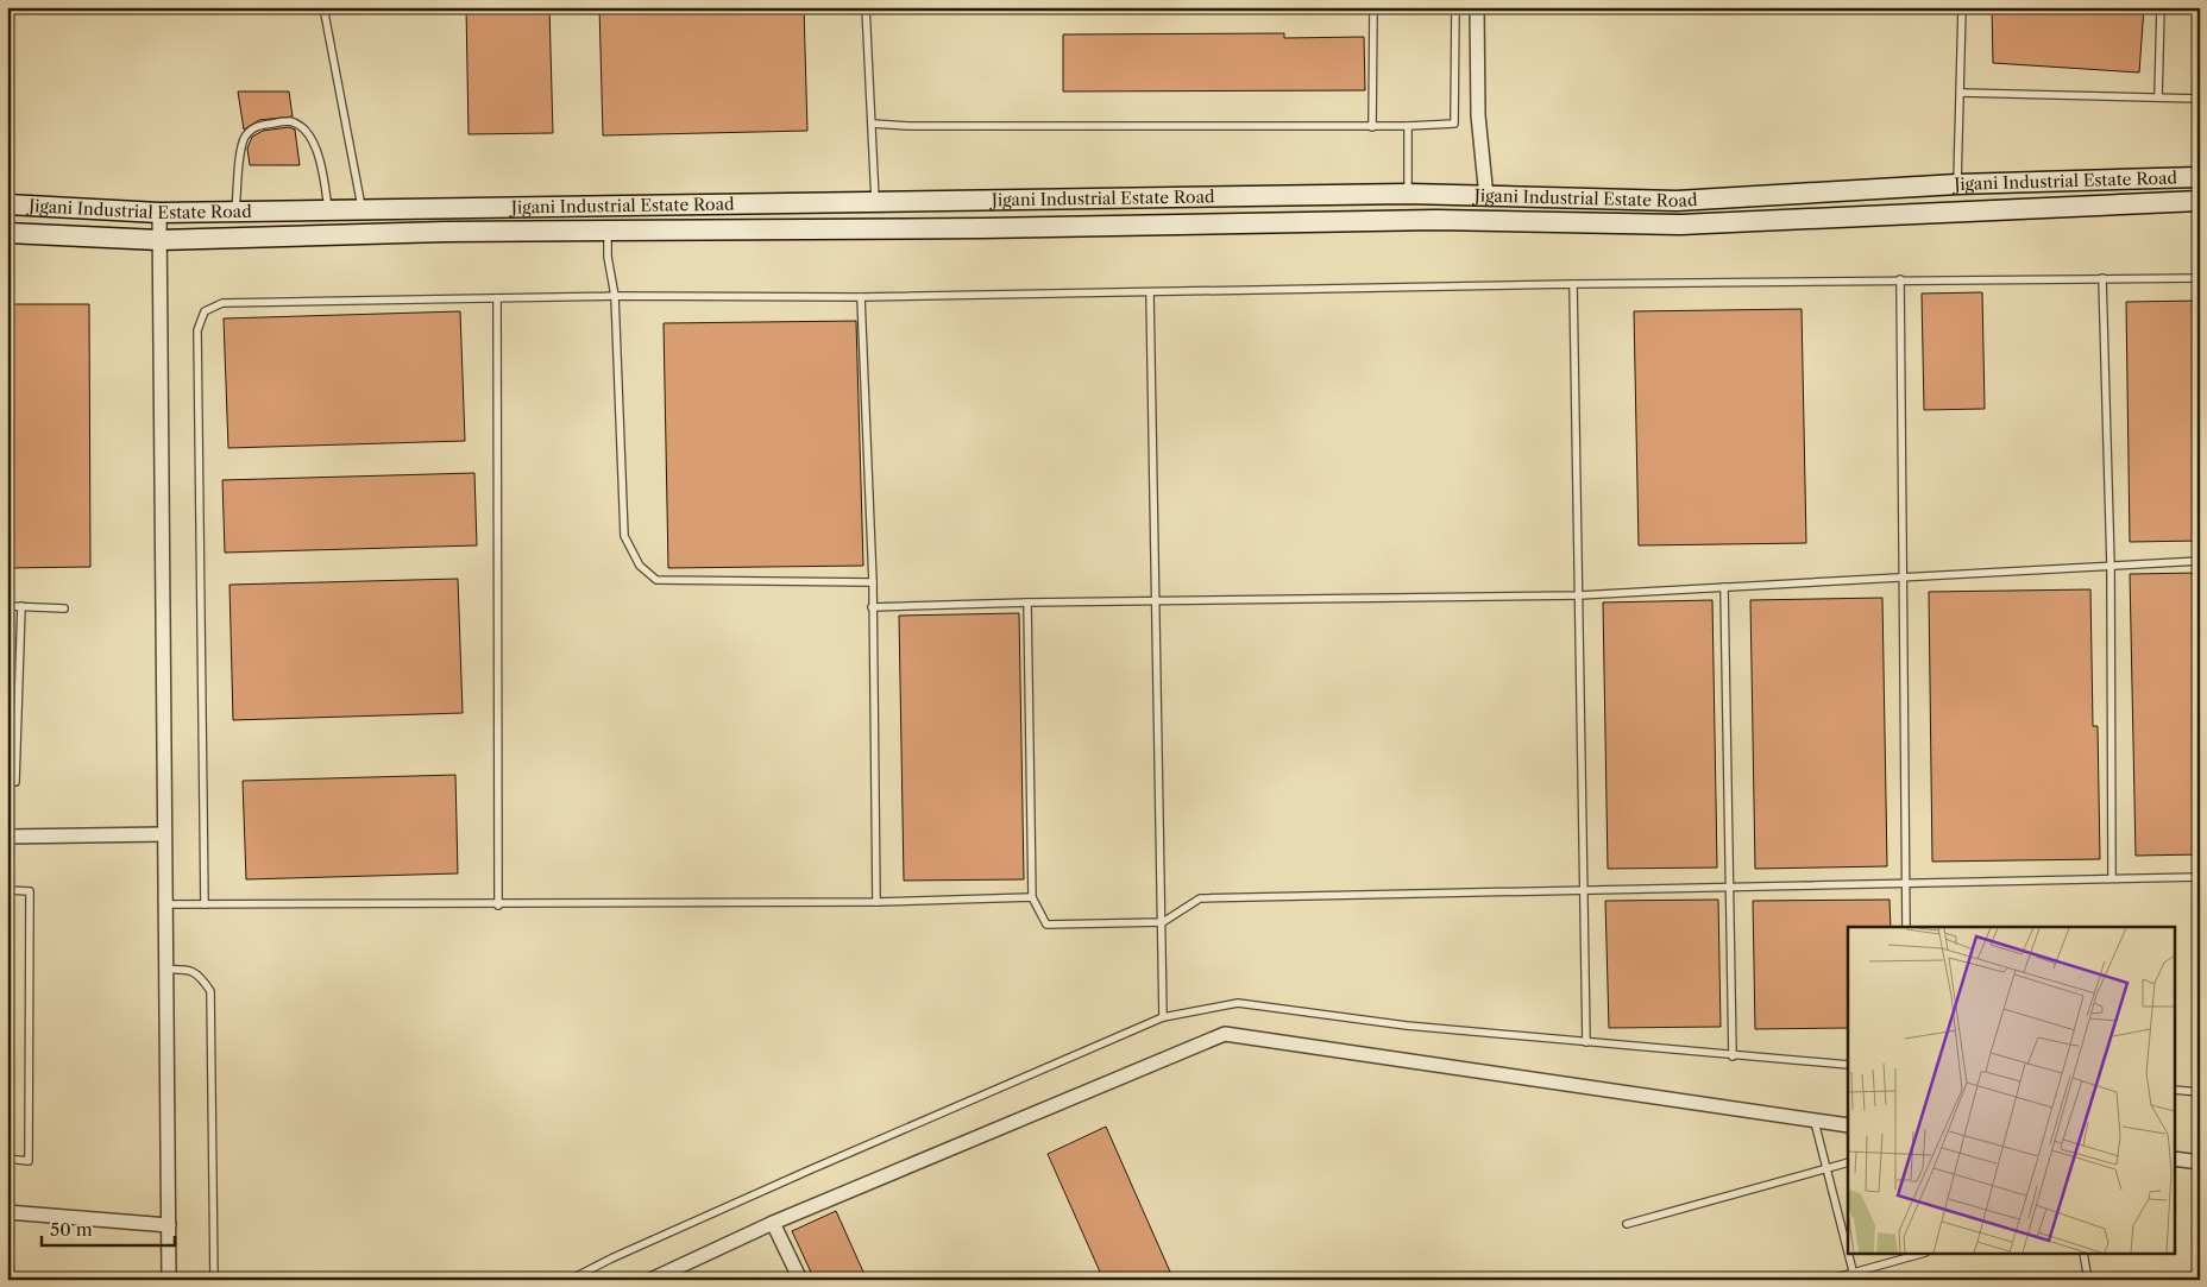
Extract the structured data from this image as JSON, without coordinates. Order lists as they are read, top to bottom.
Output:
{
  "streets": {
    "main road": ["Jigani Industrial Estate Road"]
  },
  "scale_bar": "50 m"
}
